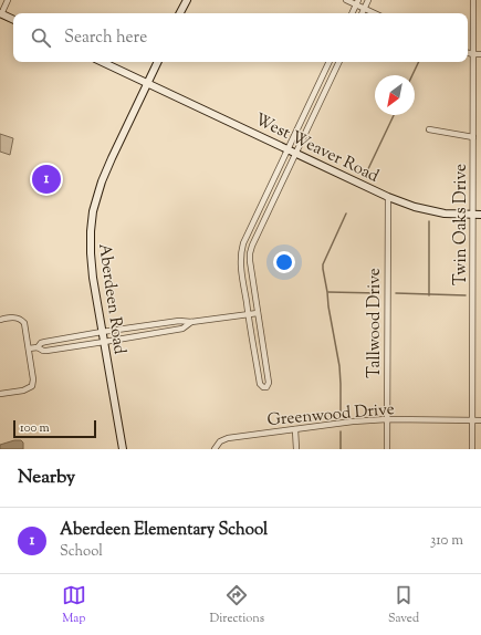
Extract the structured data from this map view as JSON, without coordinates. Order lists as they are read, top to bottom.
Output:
{
  "streets": {
    "street": [
      "West Weaver Road",
      "Twin Oaks Drive",
      "Aberdeen Road",
      "Tallwood Drive",
      "Greenwood Drive"
    ]
  },
  "crossings": [
    ["West Weaver Road", "Twin Oaks Drive"],
    ["West Weaver Road", "Aberdeen Road"],
    ["West Weaver Road", "Tallwood Drive"],
    ["Twin Oaks Drive", "Greenwood Drive"],
    ["Tallwood Drive", "Greenwood Drive"]
  ],
  "scale_bar": "100 m",
  "north": "bottom left",
  "page": {
    "search": "Search here",
    "pins": "1",
    "scale": "100 m",
    "heading": "Nearby",
    "list": [
      {
        "mark": "1",
        "name": "Aberdeen Elementary School",
        "note": "School",
        "value": "310 m"
      }
    ],
    "nav": ["Map", "Directions", "Saved"]
  }
}
